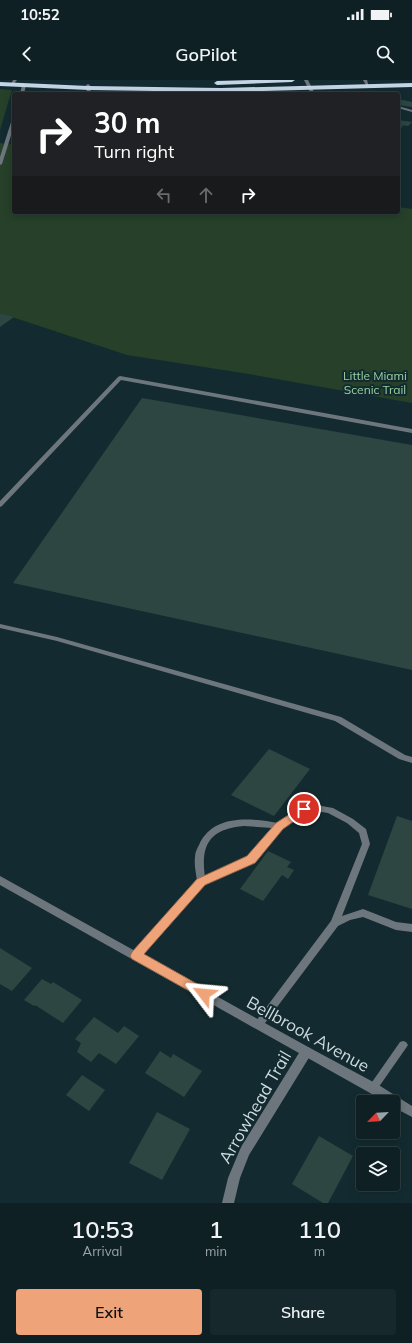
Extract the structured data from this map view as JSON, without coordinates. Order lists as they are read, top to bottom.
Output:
{
  "streets": {
    "street": ["Bellbrook Avenue", "Arrowhead Trail"]
  },
  "crossings": [
    ["Bellbrook Avenue", "Arrowhead Trail"]
  ],
  "parks": ["Little Miami Scenic Trail"],
  "north": "bottom left",
  "page": {
    "status": "10:52",
    "header": "GoPilot",
    "turn": ["30 m", "Turn right"],
    "eta": [
      "10:53",
      "Arrival",
      "1",
      "min",
      "110",
      "m"
    ],
    "buttons": ["Exit", "Share"]
  }
}
